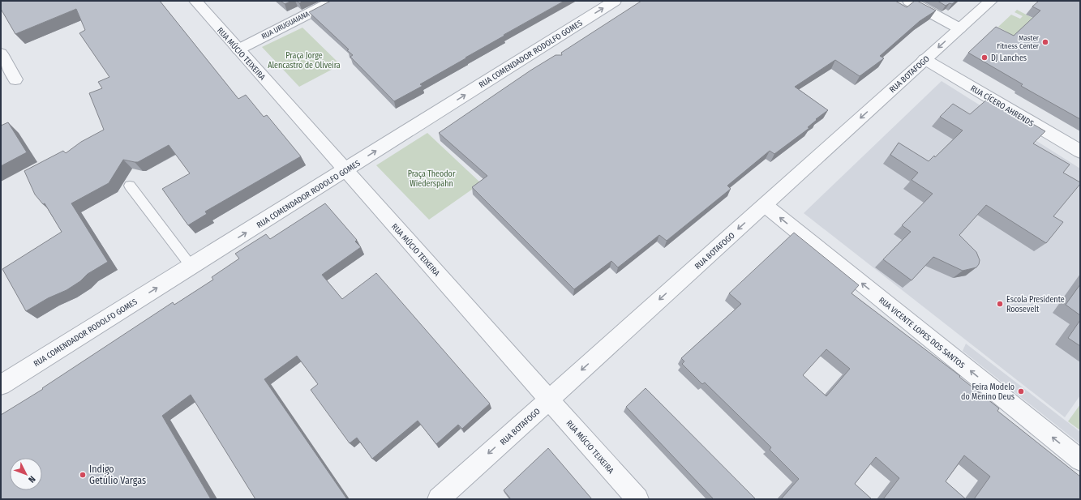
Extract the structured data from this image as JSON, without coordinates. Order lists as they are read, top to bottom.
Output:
{
  "streets": {
    "street": [
      "RUA URUGUAIANA",
      "RUA MÚCIO TEIXEIRA",
      "RUA COMENDADOR RODOLFO GOMES",
      "RUA BOTAFOGO",
      "RUA CÍCERO AHRENDS",
      "RUA VICENTE LOPES DOS SANTOS"
    ]
  },
  "crossings": [
    ["RUA URUGUAIANA", "RUA MÚCIO TEIXEIRA"],
    ["RUA MÚCIO TEIXEIRA", "RUA COMENDADOR RODOLFO GOMES"],
    ["RUA MÚCIO TEIXEIRA", "RUA BOTAFOGO"],
    ["RUA BOTAFOGO", "RUA CÍCERO AHRENDS"],
    ["RUA BOTAFOGO", "RUA VICENTE LOPES DOS SANTOS"]
  ],
  "one_way": ["RUA COMENDADOR RODOLFO GOMES", "RUA BOTAFOGO", "RUA VICENTE LOPES DOS SANTOS"],
  "parks": ["Praça Jorge Alencastro de Oliveira", "Praça Theodor Wiederspahn"],
  "places": [
    "Master Fitness Center",
    "DJ Lanches",
    "Escola Presidente Roosevelt",
    "Feira Modelo do Menino Deus",
    "Indigo Getúlio Vargas"
  ],
  "north": "bottom right"
}
